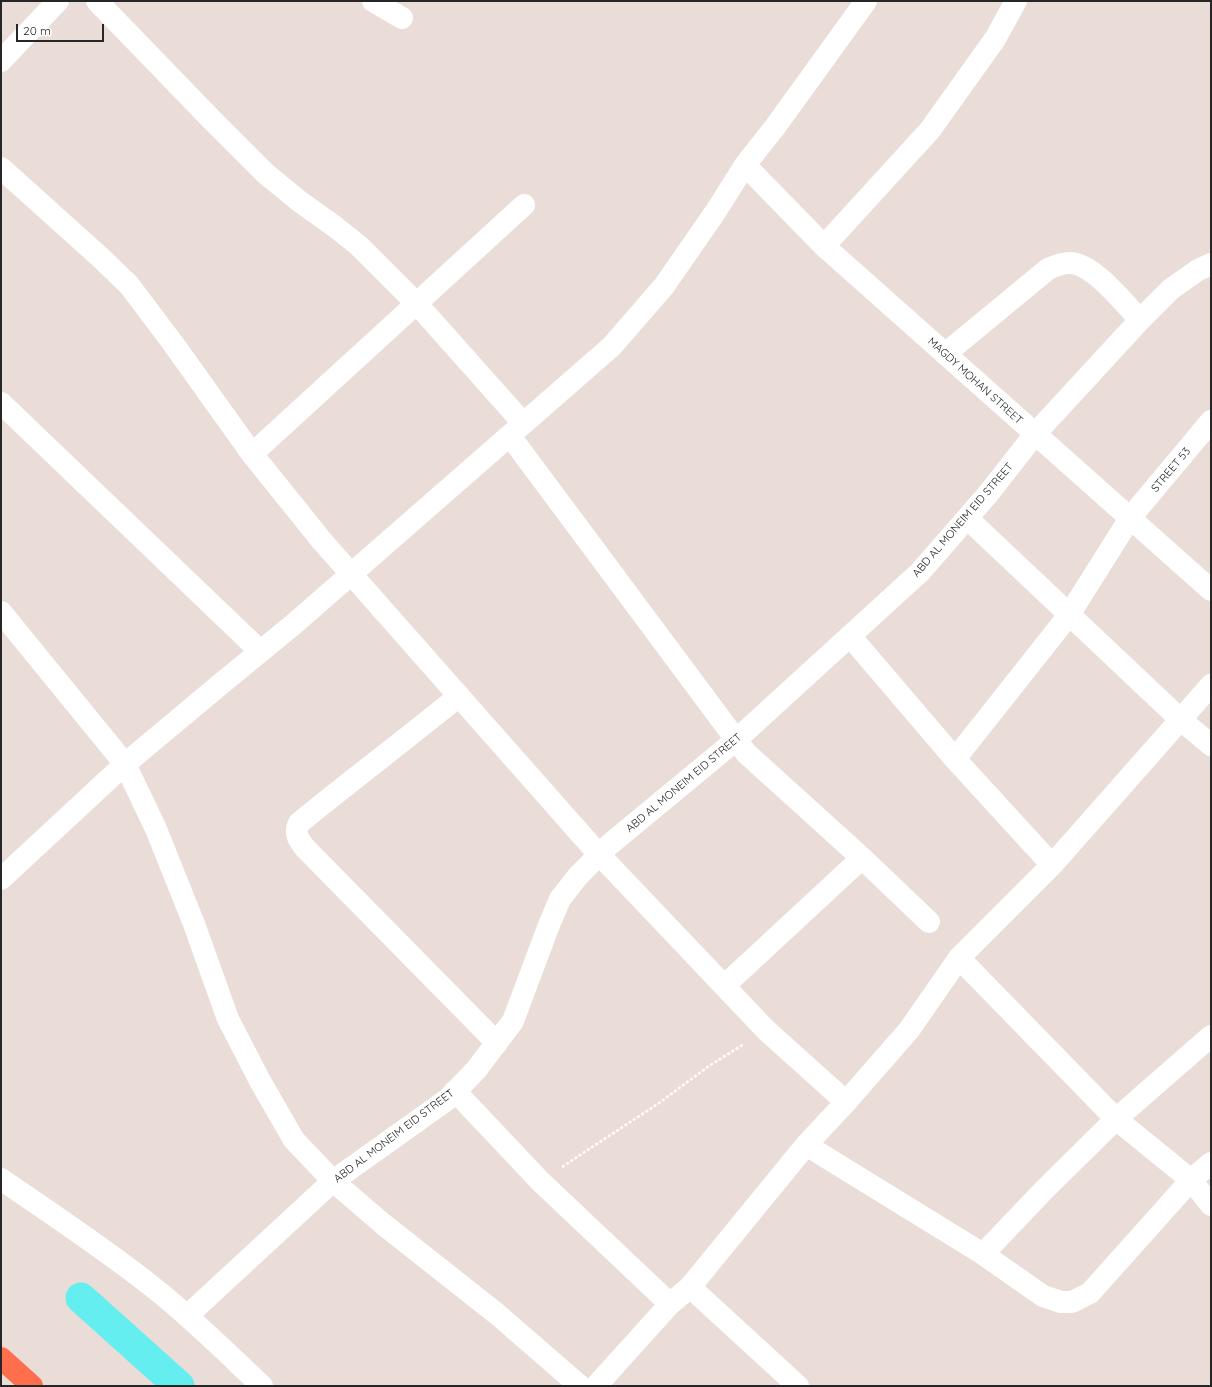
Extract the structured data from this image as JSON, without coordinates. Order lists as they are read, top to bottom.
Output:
{
  "streets": {
    "street": ["MAGDY MOHAN STREET", "STREET 53", "ABD AL MONEIM EID STREET"]
  },
  "crossings": [
    ["MAGDY MOHAN STREET", "STREET 53"],
    ["MAGDY MOHAN STREET", "ABD AL MONEIM EID STREET"]
  ],
  "scale_bar": "20 m"
}
